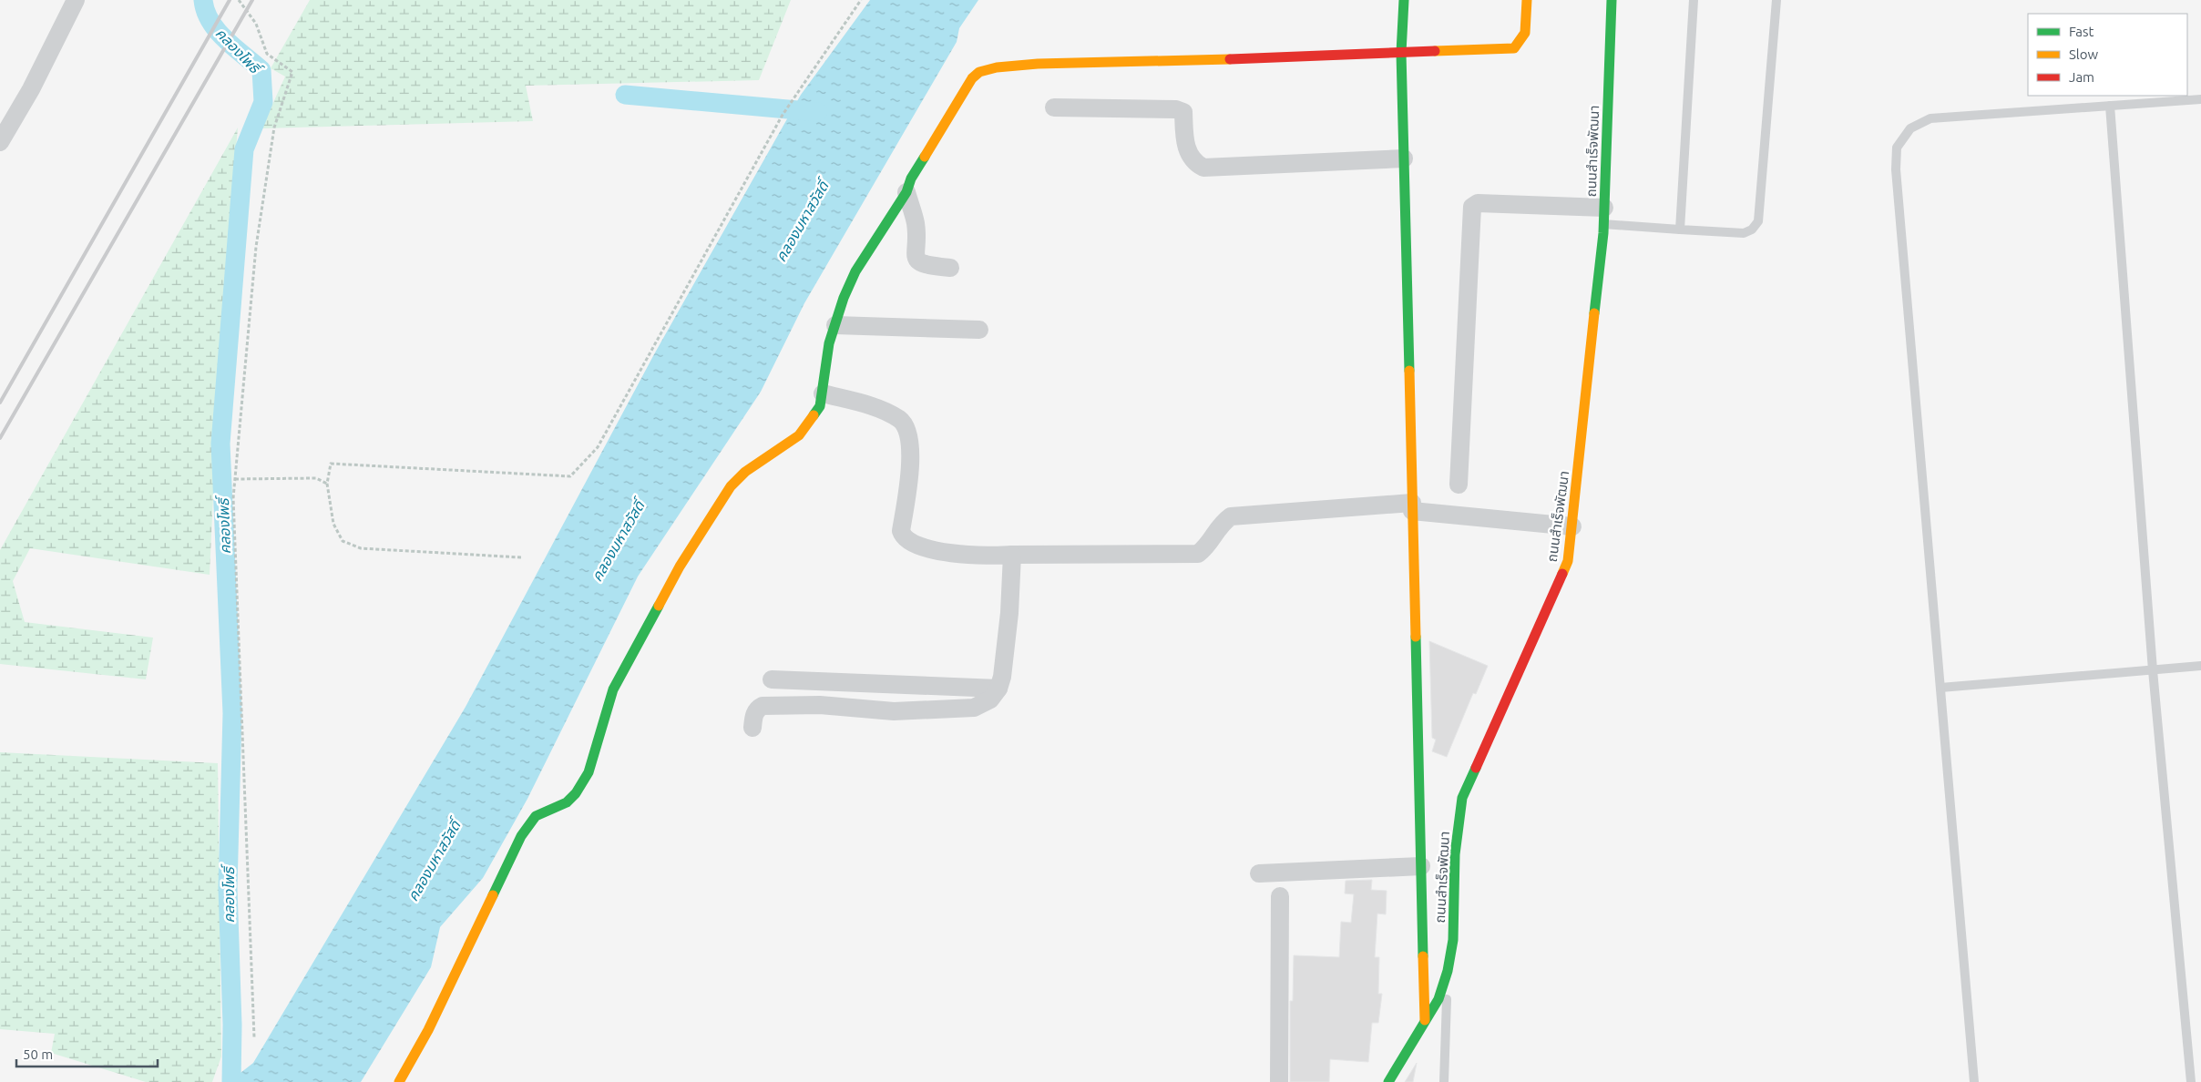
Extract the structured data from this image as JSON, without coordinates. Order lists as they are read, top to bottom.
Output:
{
  "streets": {
    "street": ["ถนนสำเร็จพัฒนา"]
  },
  "water": ["คลองโพธิ์", "คลองมหาสวัสดิ์"],
  "legend": ["Fast", "Slow", "Jam"],
  "scale_bar": "50 m"
}
